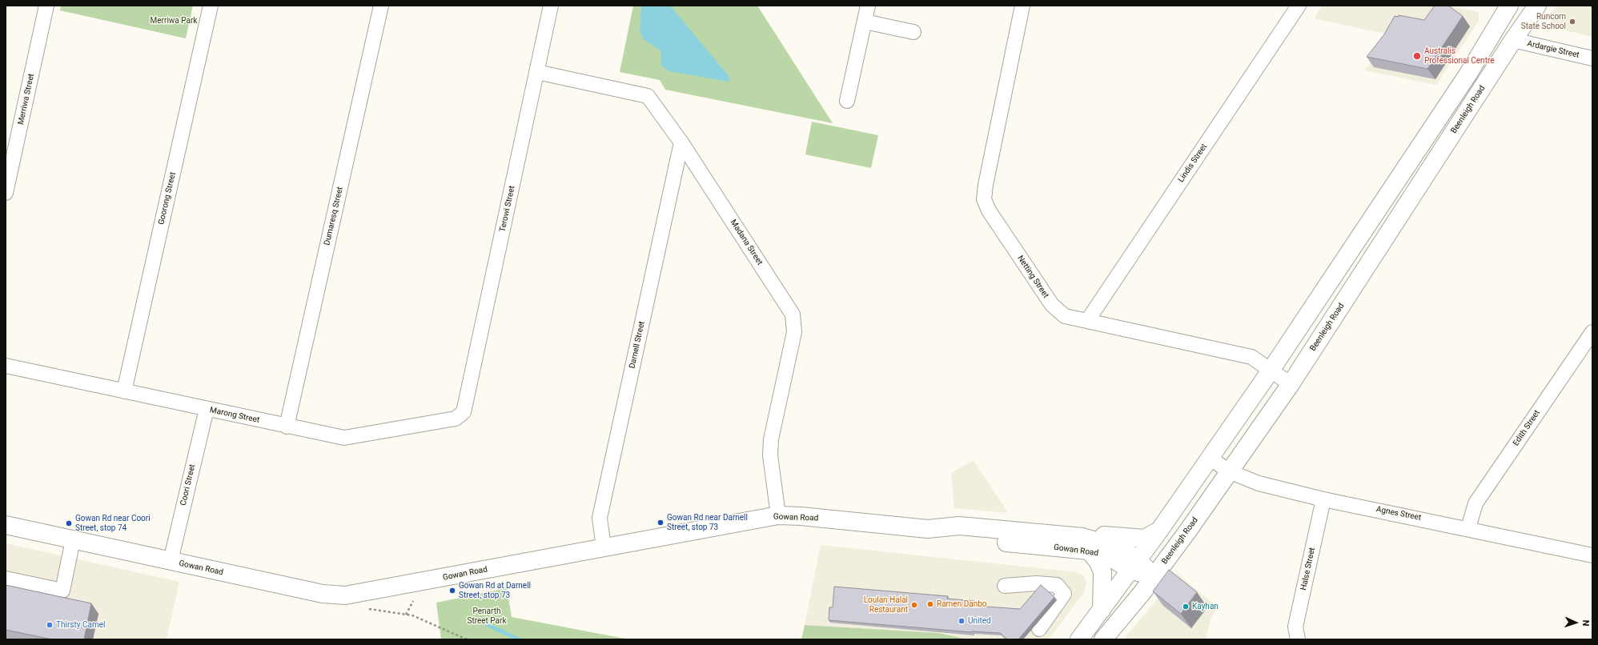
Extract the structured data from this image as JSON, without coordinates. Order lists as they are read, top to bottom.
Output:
{
  "streets": {
    "main road": ["Beenleigh Road", "Gowan Road"],
    "street": [
      "Ardargie Street",
      "Merriwa Street",
      "Lindis Street",
      "Goorong Street",
      "Terowi Street",
      "Dumaresq Street",
      "Madana Street",
      "Netting Street",
      "Darnell Street",
      "Marong Street",
      "Edith Street",
      "Coori Street",
      "Agnes Street",
      "Halse Street"
    ]
  },
  "crossings": [
    ["Ardargie Street", "Beenleigh Road"],
    ["Beenleigh Road", "Netting Street"],
    ["Beenleigh Road", "Agnes Street"],
    ["Beenleigh Road", "Gowan Road"],
    ["Lindis Street", "Netting Street"],
    ["Goorong Street", "Marong Street"],
    ["Terowi Street", "Madana Street"],
    ["Terowi Street", "Marong Street"],
    ["Dumaresq Street", "Marong Street"],
    ["Madana Street", "Darnell Street"],
    ["Madana Street", "Gowan Road"],
    ["Darnell Street", "Gowan Road"],
    ["Marong Street", "Coori Street"],
    ["Edith Street", "Agnes Street"],
    ["Coori Street", "Gowan Road"],
    ["Agnes Street", "Halse Street"]
  ],
  "parks": ["Merriwa Park", "Penarth Street Park"],
  "places": [
    "Runcorn State School",
    "Australis Professional Centre",
    "Gowan Rd near Darnell Street, stop 73",
    "Gowan Rd near Coori Street, stop 74",
    "Gowan Rd at Darnell Street, stop 73",
    "Ramen Danbo",
    "Loulan Halal Restaurant",
    "Kayhan",
    "United",
    "Thirsty Camel"
  ],
  "north": "right"
}
